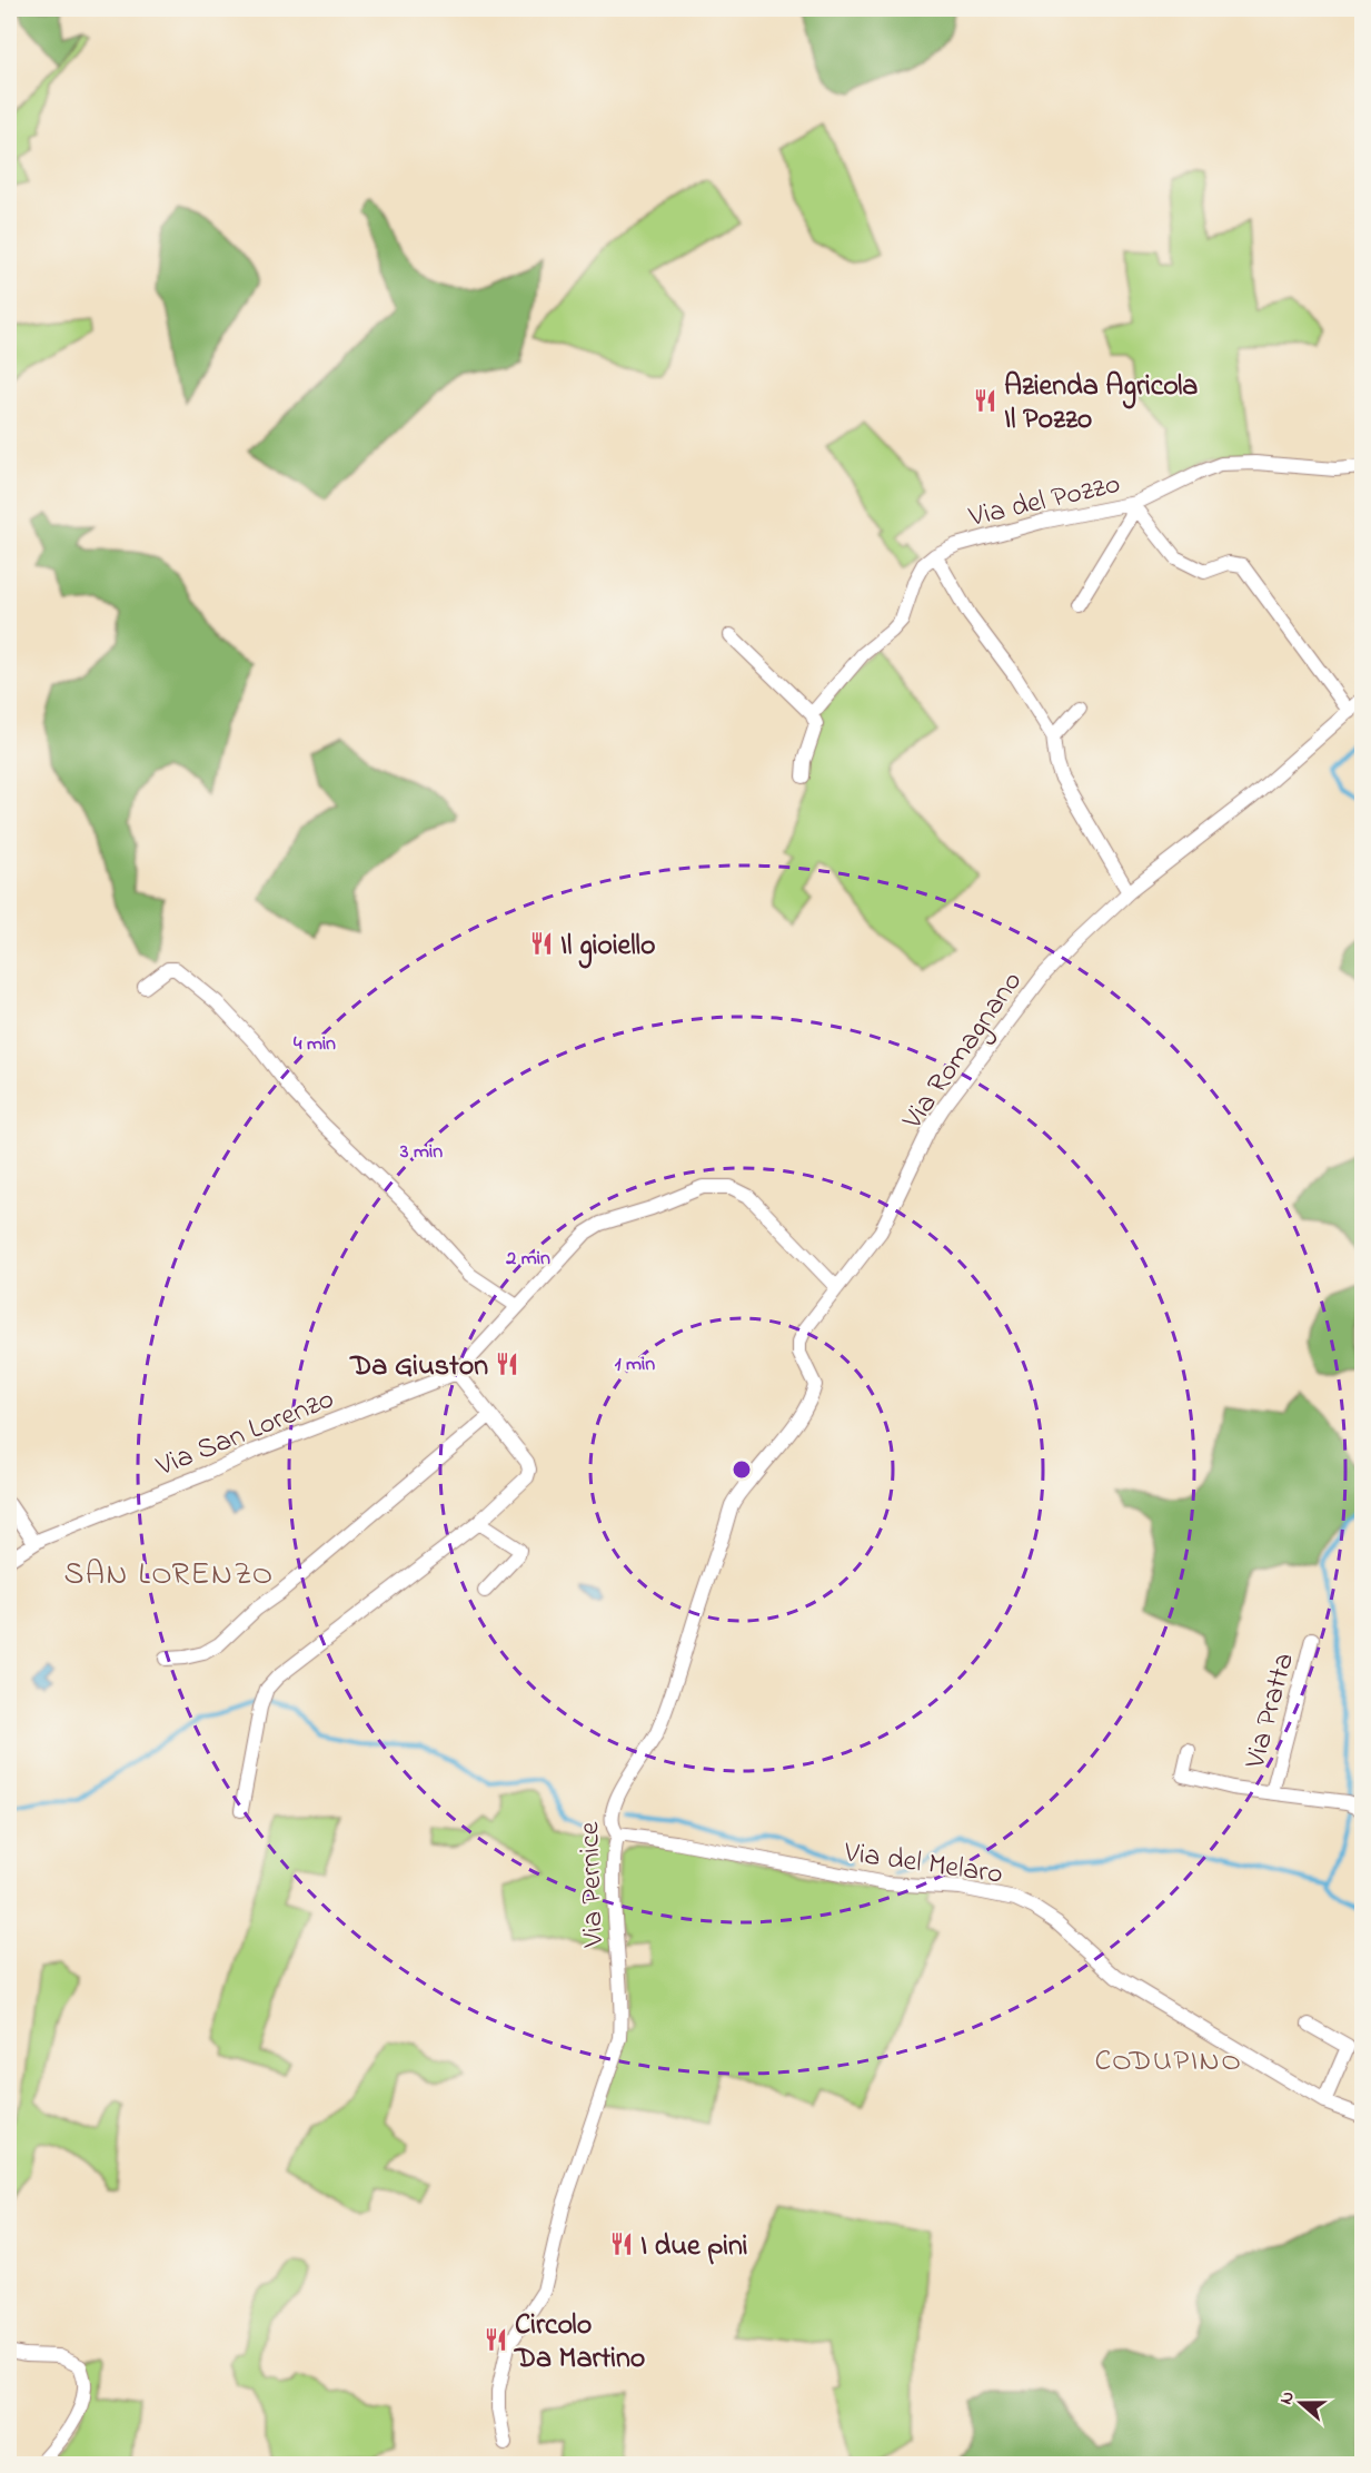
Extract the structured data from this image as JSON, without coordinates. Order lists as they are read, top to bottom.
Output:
{
  "streets": {
    "street": [
      "Via del Pozzo",
      "Via Romagnano",
      "Via San Lorenzo",
      "Via Pratta",
      "Via del Melaro",
      "Via Pernice"
    ]
  },
  "crossings": [
    ["Via Romagnano", "Via San Lorenzo"],
    ["Via Romagnano", "Via Pernice"],
    ["Via San Lorenzo", "Via Pernice"],
    ["Via del Melaro", "Via Pernice"]
  ],
  "districts": ["SAN LORENZO", "CODUPINO"],
  "places": {
    "restaurant": [
      "Azienda Agricola Il Pozzo",
      "Il gioiello",
      "Da Giuston",
      "I due pini",
      "Circolo Da Martino"
    ]
  },
  "north": "left",
  "rings": [
    "4 min",
    "3 min",
    "2 min",
    "1 min"
  ]
}
